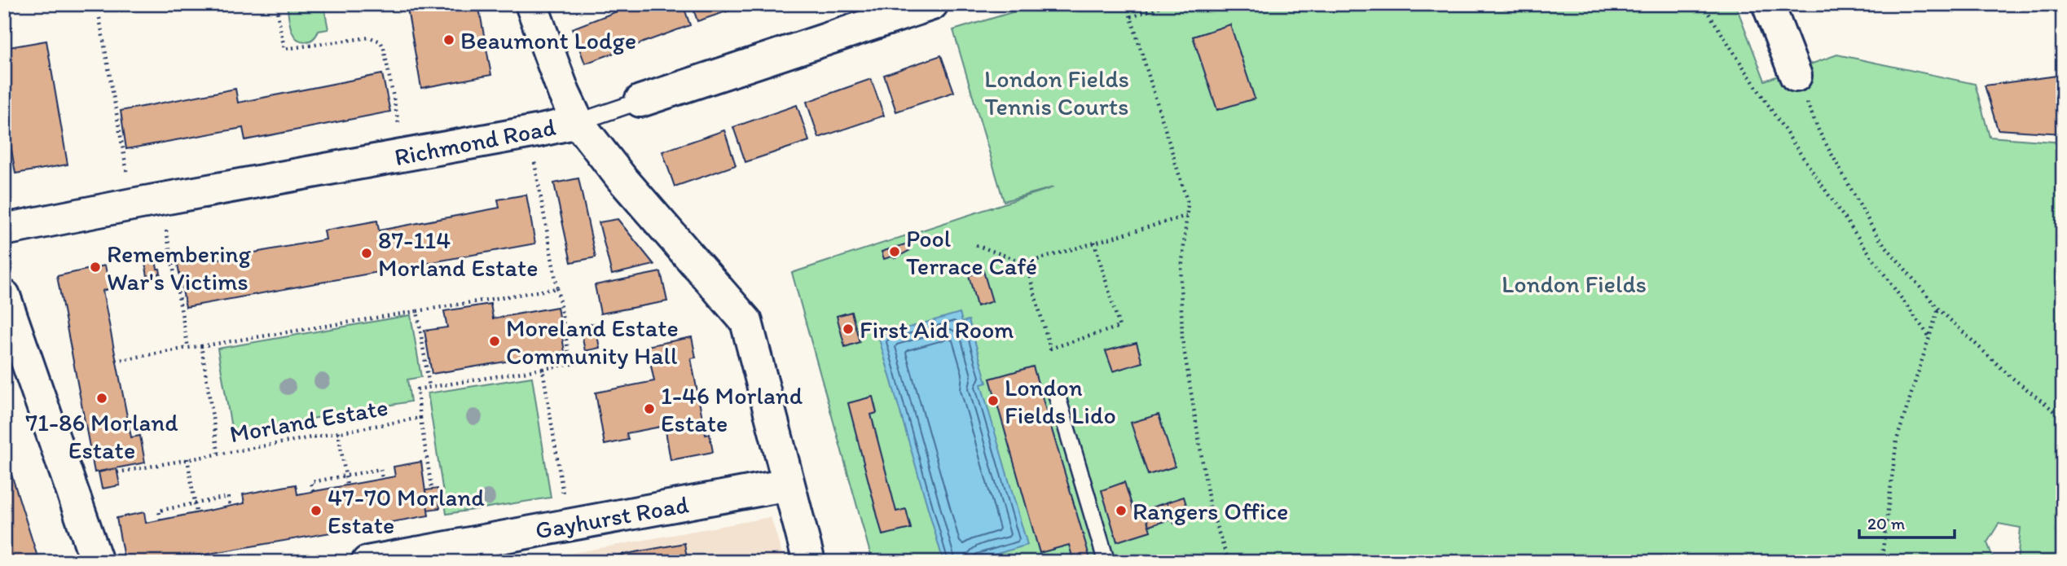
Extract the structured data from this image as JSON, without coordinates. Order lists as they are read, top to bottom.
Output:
{
  "streets": {
    "street": ["Richmond Road", "Gayhurst Road"],
    "path": ["Morland Estate"]
  },
  "parks": ["London Fields Tennis Courts", "London Fields"],
  "places": [
    "Beaumont Lodge",
    "Pool Terrace Café",
    "87-114 Morland Estate",
    "Remembering War's Victims",
    "First Aid Room",
    "Moreland Estate Community Hall",
    "71-86 Morland Estate",
    "London Fields Lido",
    "1-46 Morland Estate",
    "47-70 Morland Estate",
    "Rangers Office"
  ],
  "scale_bar": "20 m"
}
